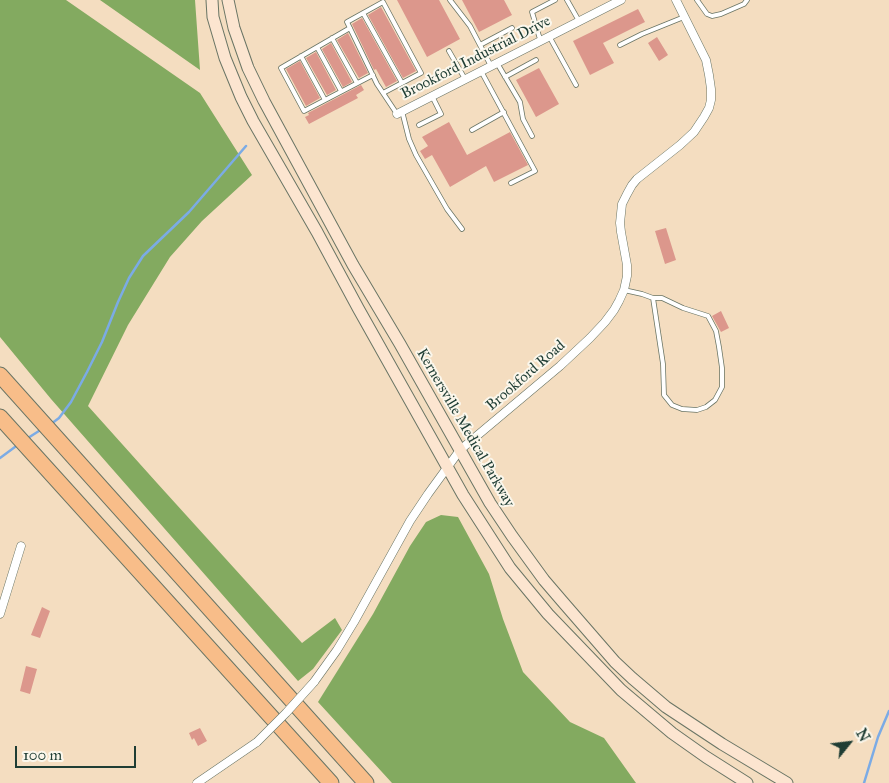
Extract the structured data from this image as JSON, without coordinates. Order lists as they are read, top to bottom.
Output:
{
  "streets": {
    "main road": ["Kernersville Medical Parkway"],
    "street": ["Brookford Industrial Drive", "Brookford Road"]
  },
  "crossings": [
    ["Brookford Road", "Kernersville Medical Parkway"]
  ],
  "scale_bar": "100 m",
  "north": "top right"
}
